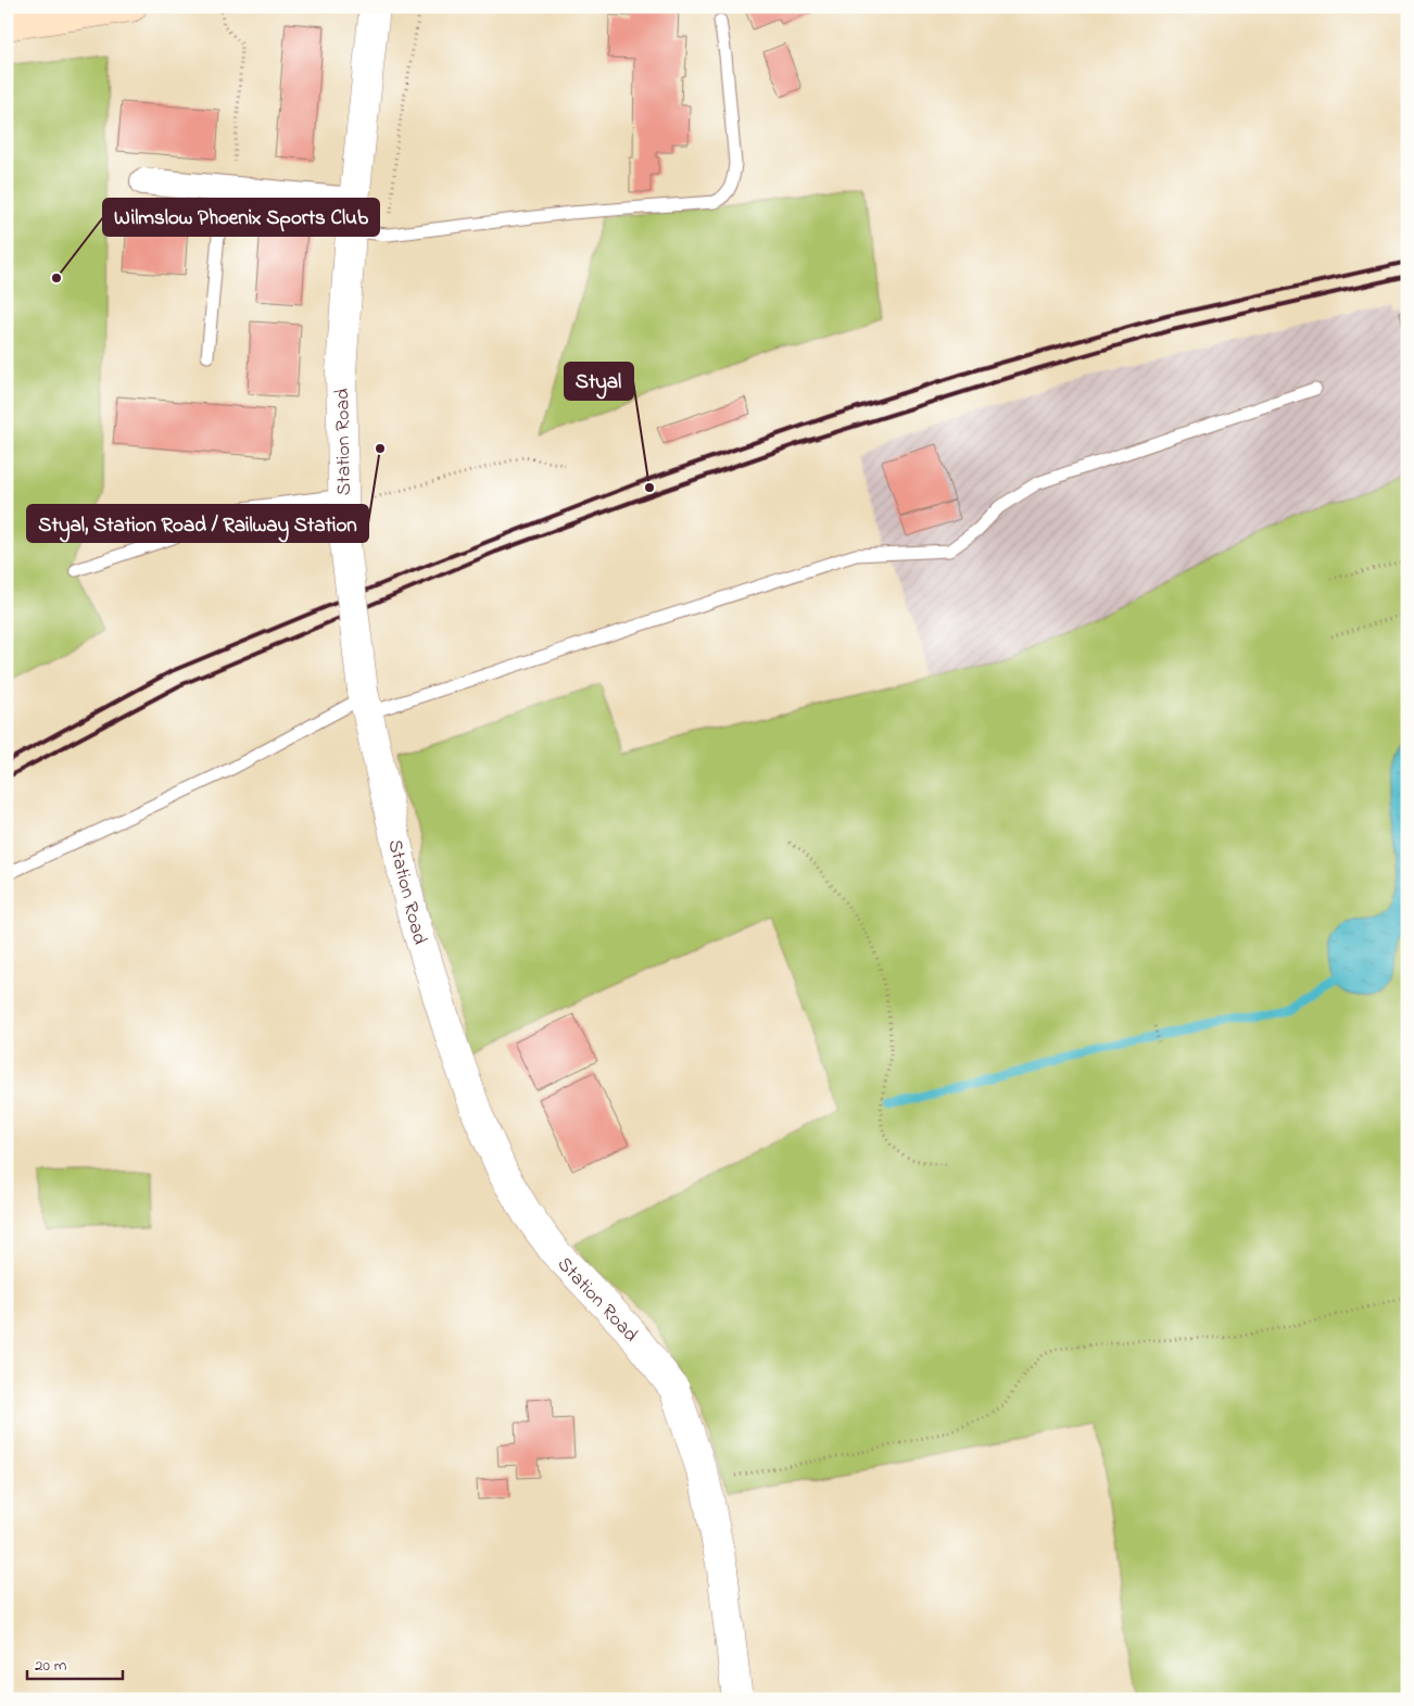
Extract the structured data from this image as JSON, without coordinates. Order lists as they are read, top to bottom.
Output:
{
  "streets": {
    "street": ["Station Road"]
  },
  "places": ["Wilmslow Phoenix Sports Club", "Styal, Station Road / Railway Station", "Styal"],
  "scale_bar": "20 m"
}
